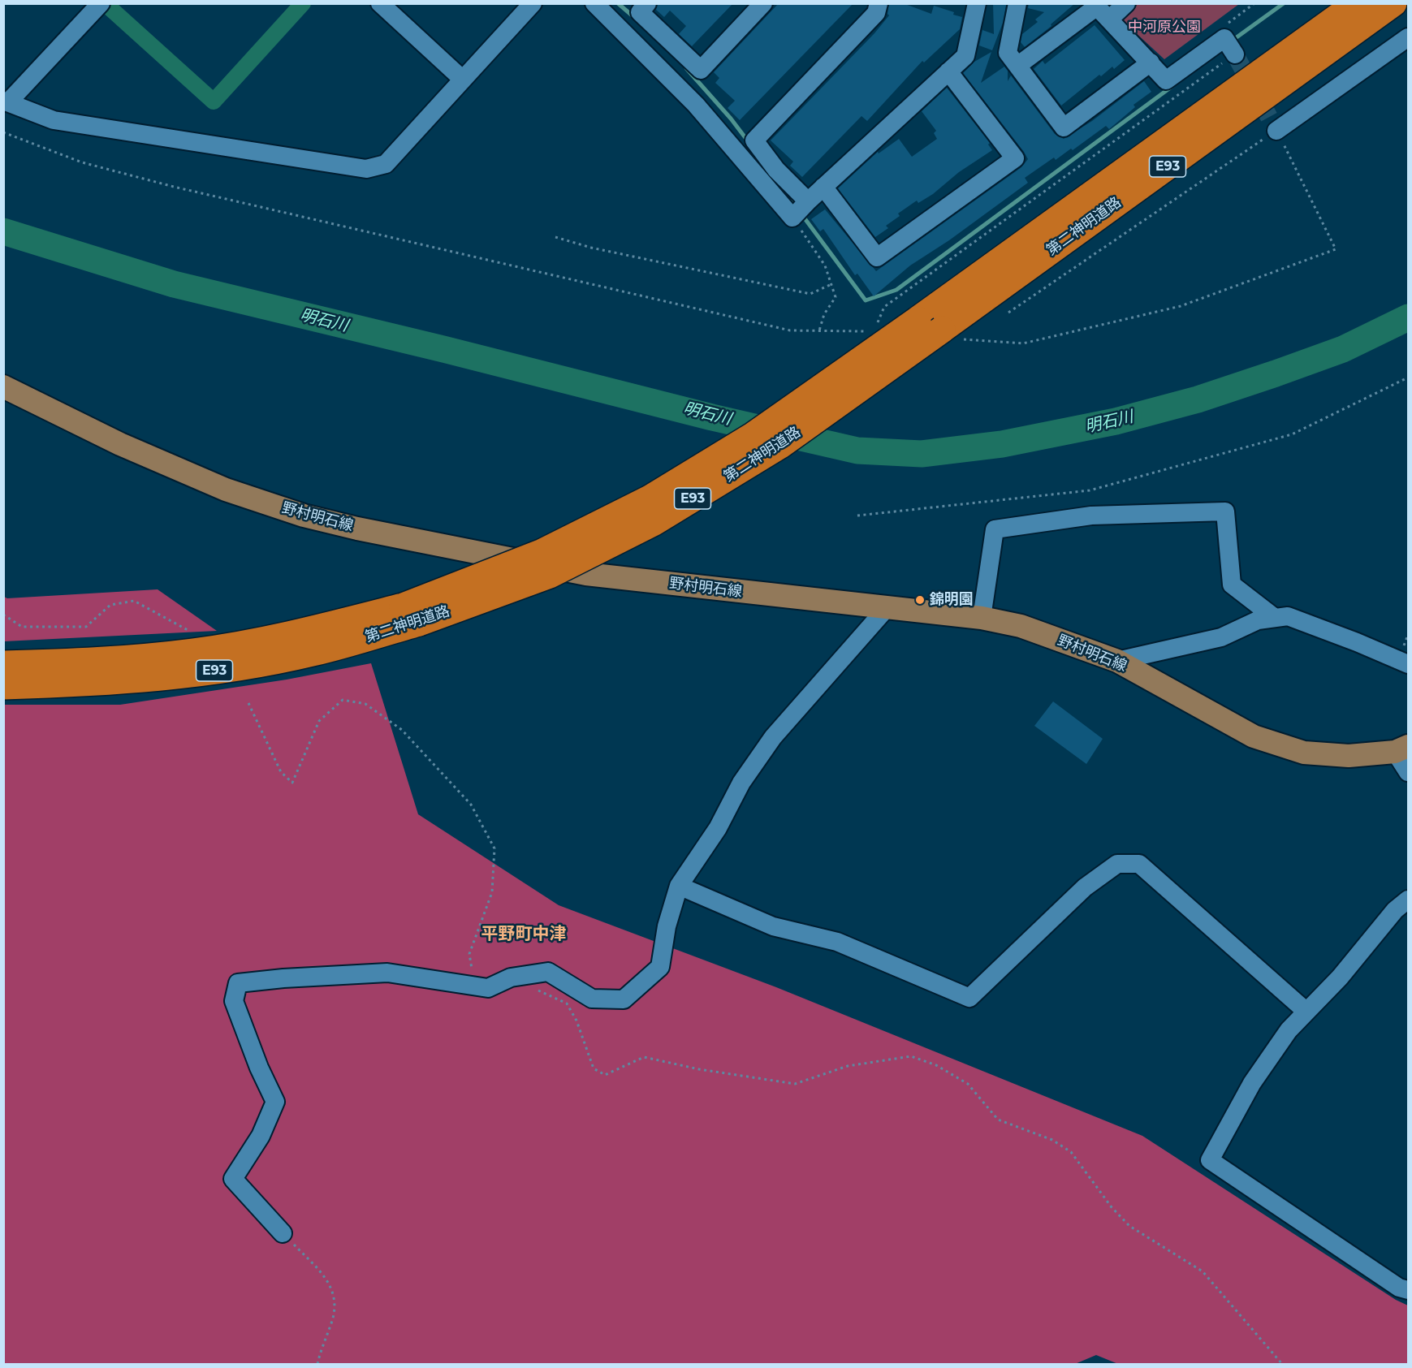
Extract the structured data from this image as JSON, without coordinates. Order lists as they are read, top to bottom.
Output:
{
  "streets": {
    "highway": ["E93", "第二神明道路"],
    "main road": ["野村明石線"]
  },
  "districts": ["平野町中津"],
  "water": ["明石川"],
  "parks": ["中河原公園"],
  "places": ["錦明園"]
}
